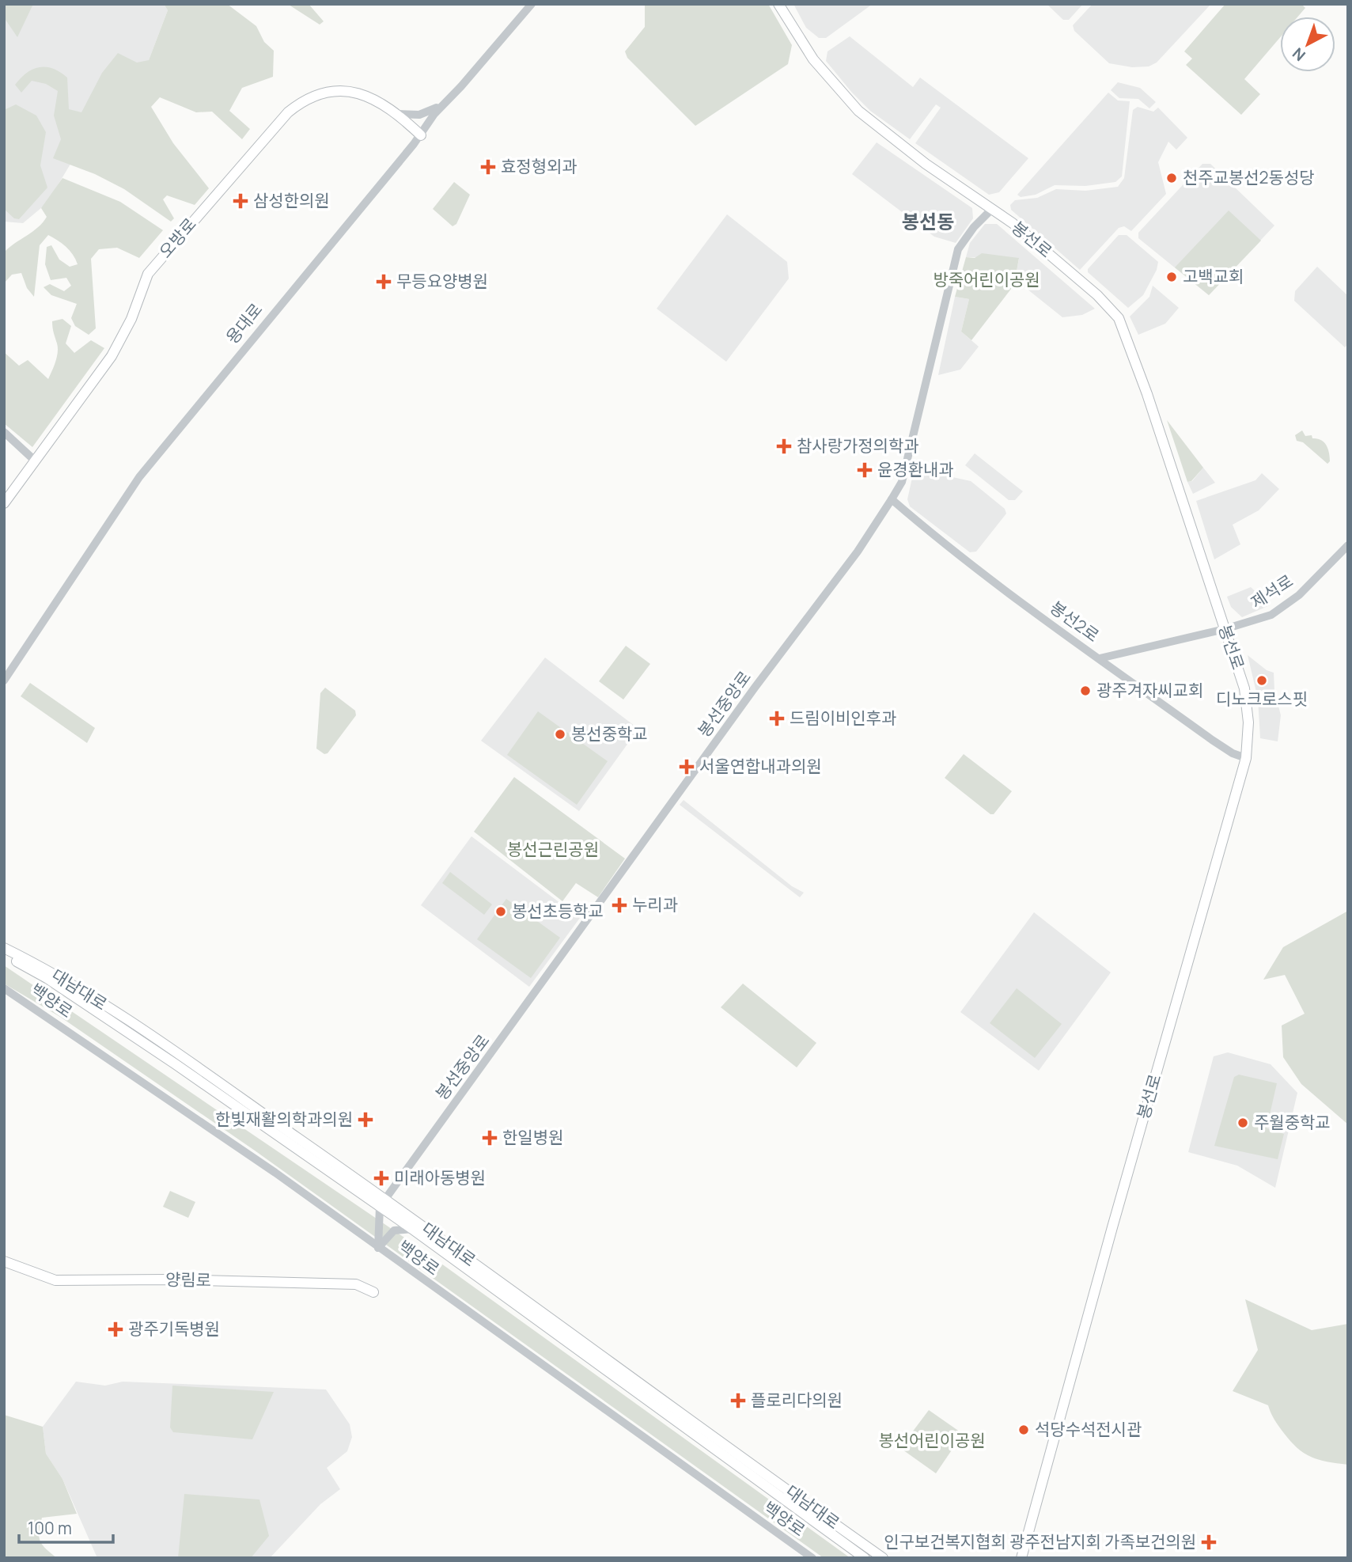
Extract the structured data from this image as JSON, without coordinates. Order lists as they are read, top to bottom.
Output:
{
  "streets": {
    "main road": [
      "오방로",
      "봉선로",
      "대남대로",
      "양림로"
    ],
    "street": [
      "용대로",
      "제석로",
      "봉선2로",
      "봉선중앙로",
      "백양로"
    ]
  },
  "crossings": [
    ["오방로", "용대로"],
    ["봉선로", "제석로"],
    ["봉선로", "봉선2로"],
    ["봉선로", "봉선중앙로"],
    ["제석로", "봉선2로"],
    ["봉선2로", "봉선중앙로"],
    ["봉선중앙로", "대남대로"],
    ["대남대로", "백양로"]
  ],
  "districts": ["봉선동"],
  "parks": ["방죽어린이공원", "봉선근린공원", "봉선어린이공원"],
  "places": {
    "health": [
      "효정형외과",
      "삼성한의원",
      "무등요양병원",
      "참사랑가정의학과",
      "윤경환내과",
      "드림이비인후과",
      "서울연합내과의원",
      "누리과",
      "한빛재활의학과의원",
      "한일병원",
      "미래아동병원",
      "광주기독병원",
      "플로리다의원",
      "인구보건복지협회 광주전남지회 가족보건의원"
    ],
    "other": [
      "천주교봉선2동성당",
      "고백교회",
      "디노크로스핏",
      "광주겨자씨교회",
      "봉선중학교",
      "봉선초등학교",
      "주월중학교",
      "석당수석전시관"
    ]
  },
  "scale_bar": "100 m",
  "north": "bottom left"
}
